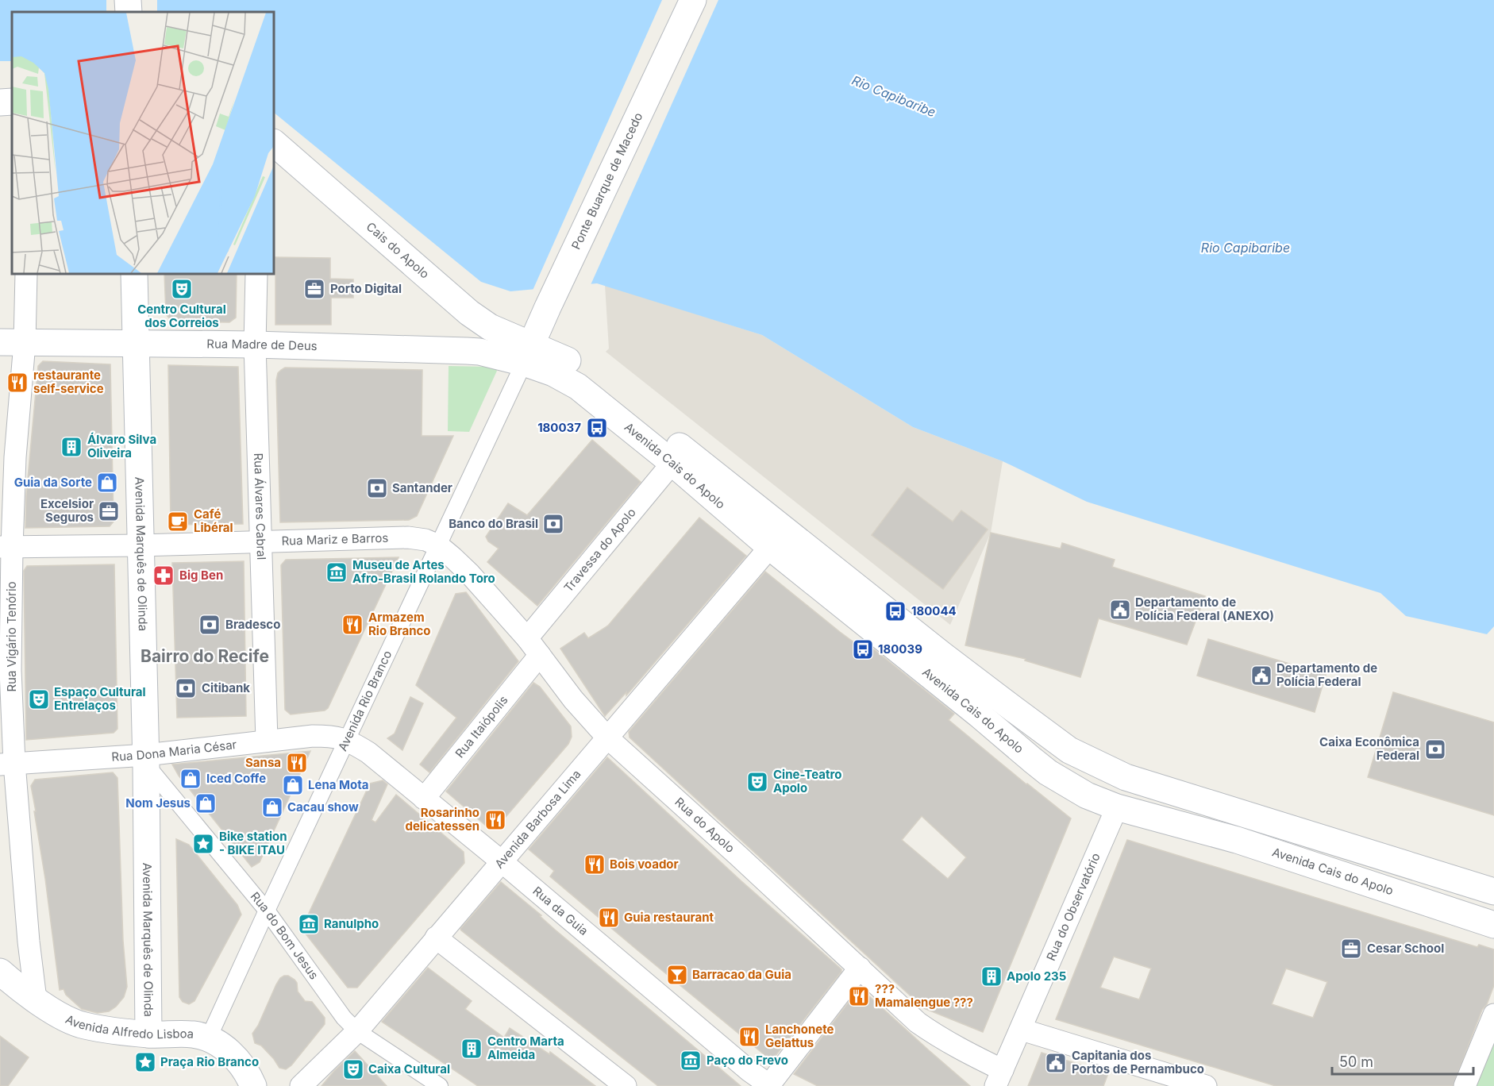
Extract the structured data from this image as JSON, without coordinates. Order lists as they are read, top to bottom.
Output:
{
  "streets": {
    "main road": [
      "Ponte Buarque de Macedo",
      "Cais do Apolo",
      "Rua Madre de Deus",
      "Avenida Cais do Apolo",
      "Avenida Marquês de Olinda",
      "Avenida Alfredo Lisboa"
    ],
    "street": [
      "Rua Álvares Cabral",
      "Rua Mariz e Barros",
      "Travessa do Apolo",
      "Rua Vigário Tenório",
      "Avenida Rio Branco",
      "Rua Itaiópolis",
      "Rua Dona Maria César",
      "Avenida Barbosa Lima",
      "Rua do Apolo",
      "Rua do Observatório",
      "Rua da Guia",
      "Rua do Bom Jesus"
    ]
  },
  "crossings": [
    ["Ponte Buarque de Macedo", "Cais do Apolo"],
    ["Ponte Buarque de Macedo", "Rua Madre de Deus"],
    ["Ponte Buarque de Macedo", "Avenida Cais do Apolo"],
    ["Ponte Buarque de Macedo", "Avenida Rio Branco"],
    ["Cais do Apolo", "Rua Madre de Deus"],
    ["Cais do Apolo", "Avenida Cais do Apolo"],
    ["Cais do Apolo", "Avenida Rio Branco"],
    ["Rua Madre de Deus", "Avenida Cais do Apolo"],
    ["Rua Madre de Deus", "Rua Álvares Cabral"],
    ["Rua Madre de Deus", "Avenida Marquês de Olinda"],
    ["Rua Madre de Deus", "Rua Vigário Tenório"],
    ["Rua Madre de Deus", "Avenida Rio Branco"],
    ["Avenida Cais do Apolo", "Travessa do Apolo"],
    ["Avenida Cais do Apolo", "Avenida Rio Branco"],
    ["Avenida Cais do Apolo", "Avenida Barbosa Lima"],
    ["Avenida Cais do Apolo", "Rua do Observatório"],
    ["Rua Álvares Cabral", "Rua Mariz e Barros"],
    ["Rua Álvares Cabral", "Rua Dona Maria César"],
    ["Rua Mariz e Barros", "Avenida Marquês de Olinda"],
    ["Rua Mariz e Barros", "Rua Vigário Tenório"],
    ["Rua Mariz e Barros", "Avenida Rio Branco"],
    ["Rua Mariz e Barros", "Rua do Apolo"],
    ["Travessa do Apolo", "Rua do Apolo"],
    ["Avenida Marquês de Olinda", "Rua Dona Maria César"],
    ["Avenida Marquês de Olinda", "Rua do Bom Jesus"],
    ["Avenida Marquês de Olinda", "Avenida Alfredo Lisboa"],
    ["Rua Vigário Tenório", "Rua Dona Maria César"],
    ["Rua Vigário Tenório", "Avenida Alfredo Lisboa"],
    ["Avenida Rio Branco", "Rua Dona Maria César"],
    ["Avenida Rio Branco", "Rua do Apolo"],
    ["Avenida Rio Branco", "Rua da Guia"],
    ["Avenida Rio Branco", "Rua do Bom Jesus"],
    ["Avenida Rio Branco", "Avenida Alfredo Lisboa"],
    ["Rua Itaiópolis", "Rua do Apolo"],
    ["Rua Itaiópolis", "Rua da Guia"],
    ["Rua Dona Maria César", "Rua da Guia"],
    ["Rua Dona Maria César", "Rua do Bom Jesus"],
    ["Avenida Barbosa Lima", "Rua do Apolo"],
    ["Avenida Barbosa Lima", "Rua da Guia"],
    ["Avenida Barbosa Lima", "Rua do Bom Jesus"],
    ["Rua do Apolo", "Rua do Observatório"]
  ],
  "districts": ["Bairro do Recife"],
  "water": ["Rio Capibaribe"],
  "places": {
    "theatre": [
      "Centro Cultural dos Correios",
      "Espaço Cultural Entrelaços",
      "Cine-Teatro Apolo",
      "Caixa Cultural"
    ],
    "office": ["Porto Digital", "Excelsior Seguros", "Cesar School"],
    "restaurant": [
      "restaurante self-service",
      "Armazem Rio Branco",
      "Sansa",
      "Rosarinho delicatessen",
      "Bois voador",
      "Guia restaurant",
      "??? Mamalengue ???",
      "Lanchonete Gelattus"
    ],
    "bus stop": ["180037", "180044", "180039"],
    "building": ["Álvaro Silva Oliveira", "Apolo 235", "Centro Marta Almeida"],
    "shop": [
      "Guia da Sorte",
      "Iced Coffe",
      "Lena Mota",
      "Nom Jesus",
      "Cacau show"
    ],
    "bank": [
      "Santander",
      "Banco do Brasil",
      "Bradesco",
      "Citibank",
      "Caixa Econômica Federal"
    ],
    "cafe": ["Café Libéral"],
    "museum": ["Museu de Artes Afro-Brasil Rolando Toro", "Ranulpho", "Paço do Frevo"],
    "pharmacy": ["Big Ben"],
    "public building": ["Departamento de Polícia Federal (ANEXO)", "Departamento de Polícia Federal", "Capitania dos Portos de Pernambuco"],
    "place": ["Bike station - BIKE ITAU", "Praça Rio Branco"],
    "bar": ["Barracao da Guia"]
  },
  "scale_bar": "50 m"
}
